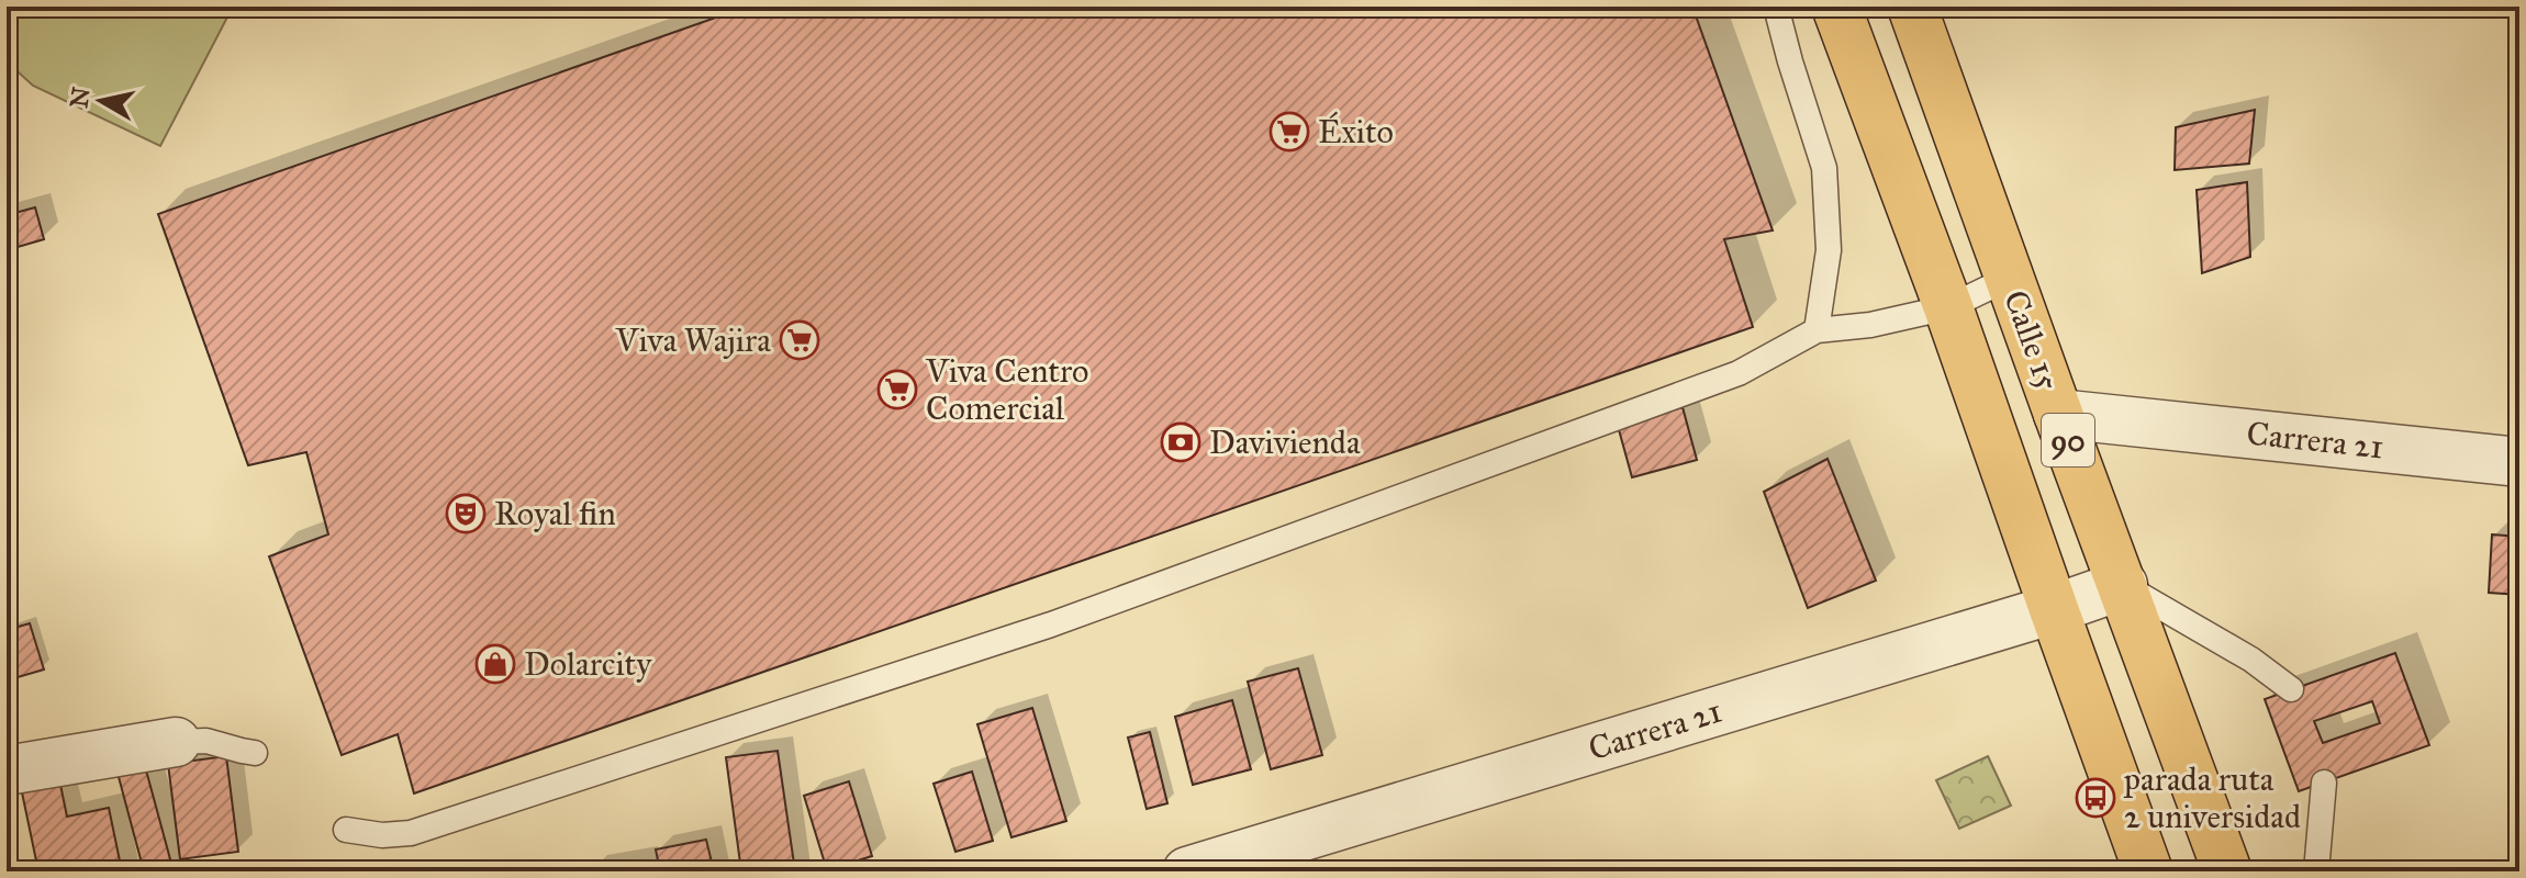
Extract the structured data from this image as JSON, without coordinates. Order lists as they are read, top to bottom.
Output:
{
  "streets": {
    "highway": ["Calle 15", "90"],
    "street": ["Carrera 21"]
  },
  "crossings": [
    ["Calle 15", "Carrera 21"]
  ],
  "places": {
    "supermarket": ["Éxito", "Viva Wajira", "Viva Centro Comercial"],
    "bank": ["Davivienda"],
    "theatre": ["Royal fin"],
    "shop": ["Dolarcity"],
    "bus stop": ["parada ruta 2 universidad"]
  },
  "north": "left"
}
